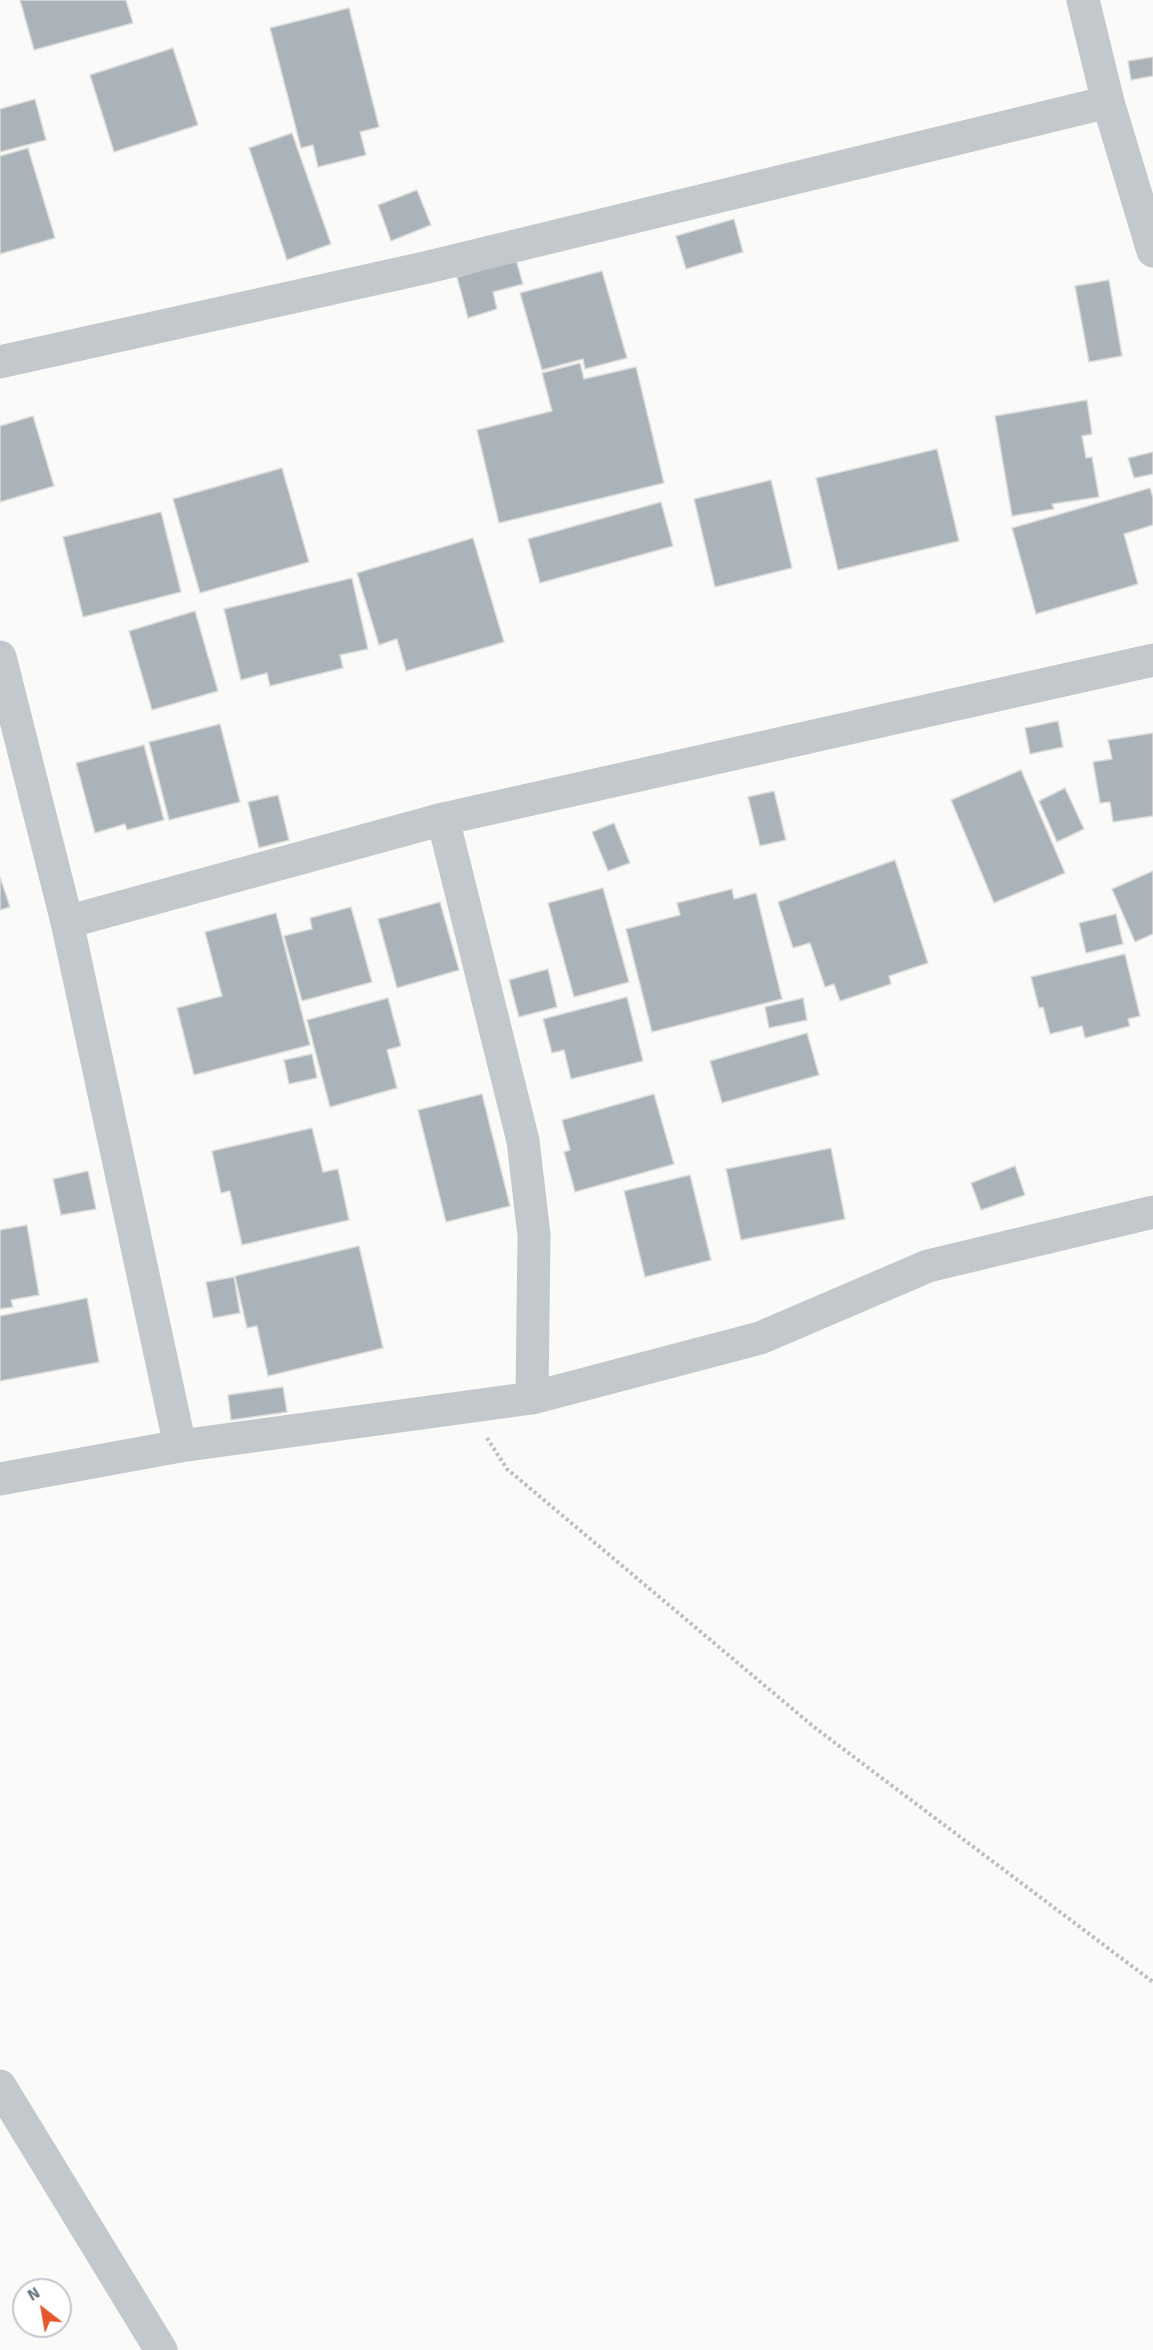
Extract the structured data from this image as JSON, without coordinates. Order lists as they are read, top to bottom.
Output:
{
  "north": "top left"
}
